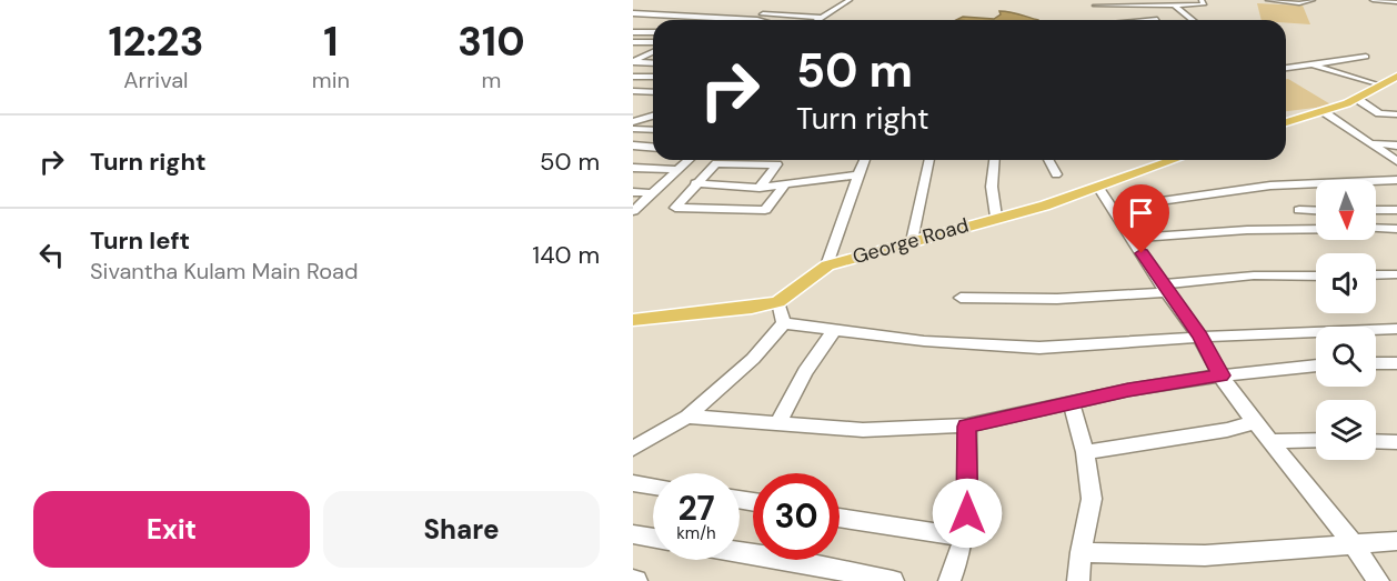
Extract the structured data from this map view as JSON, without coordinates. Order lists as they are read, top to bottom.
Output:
{
  "streets": {
    "main road": ["George Road"]
  },
  "north": "bottom",
  "page": {
    "eta": [
      "12:23",
      "Arrival",
      "1",
      "min",
      "310",
      "m"
    ],
    "turn": ["50 m", "Turn right"],
    "list": [
      {
        "name": "Turn right",
        "value": "50 m"
      },
      {
        "name": "Turn left",
        "note": "Sivantha Kulam Main Road",
        "value": "140 m"
      }
    ],
    "speed": "27 km/h",
    "limit": "30",
    "buttons": ["Exit", "Share"]
  }
}
